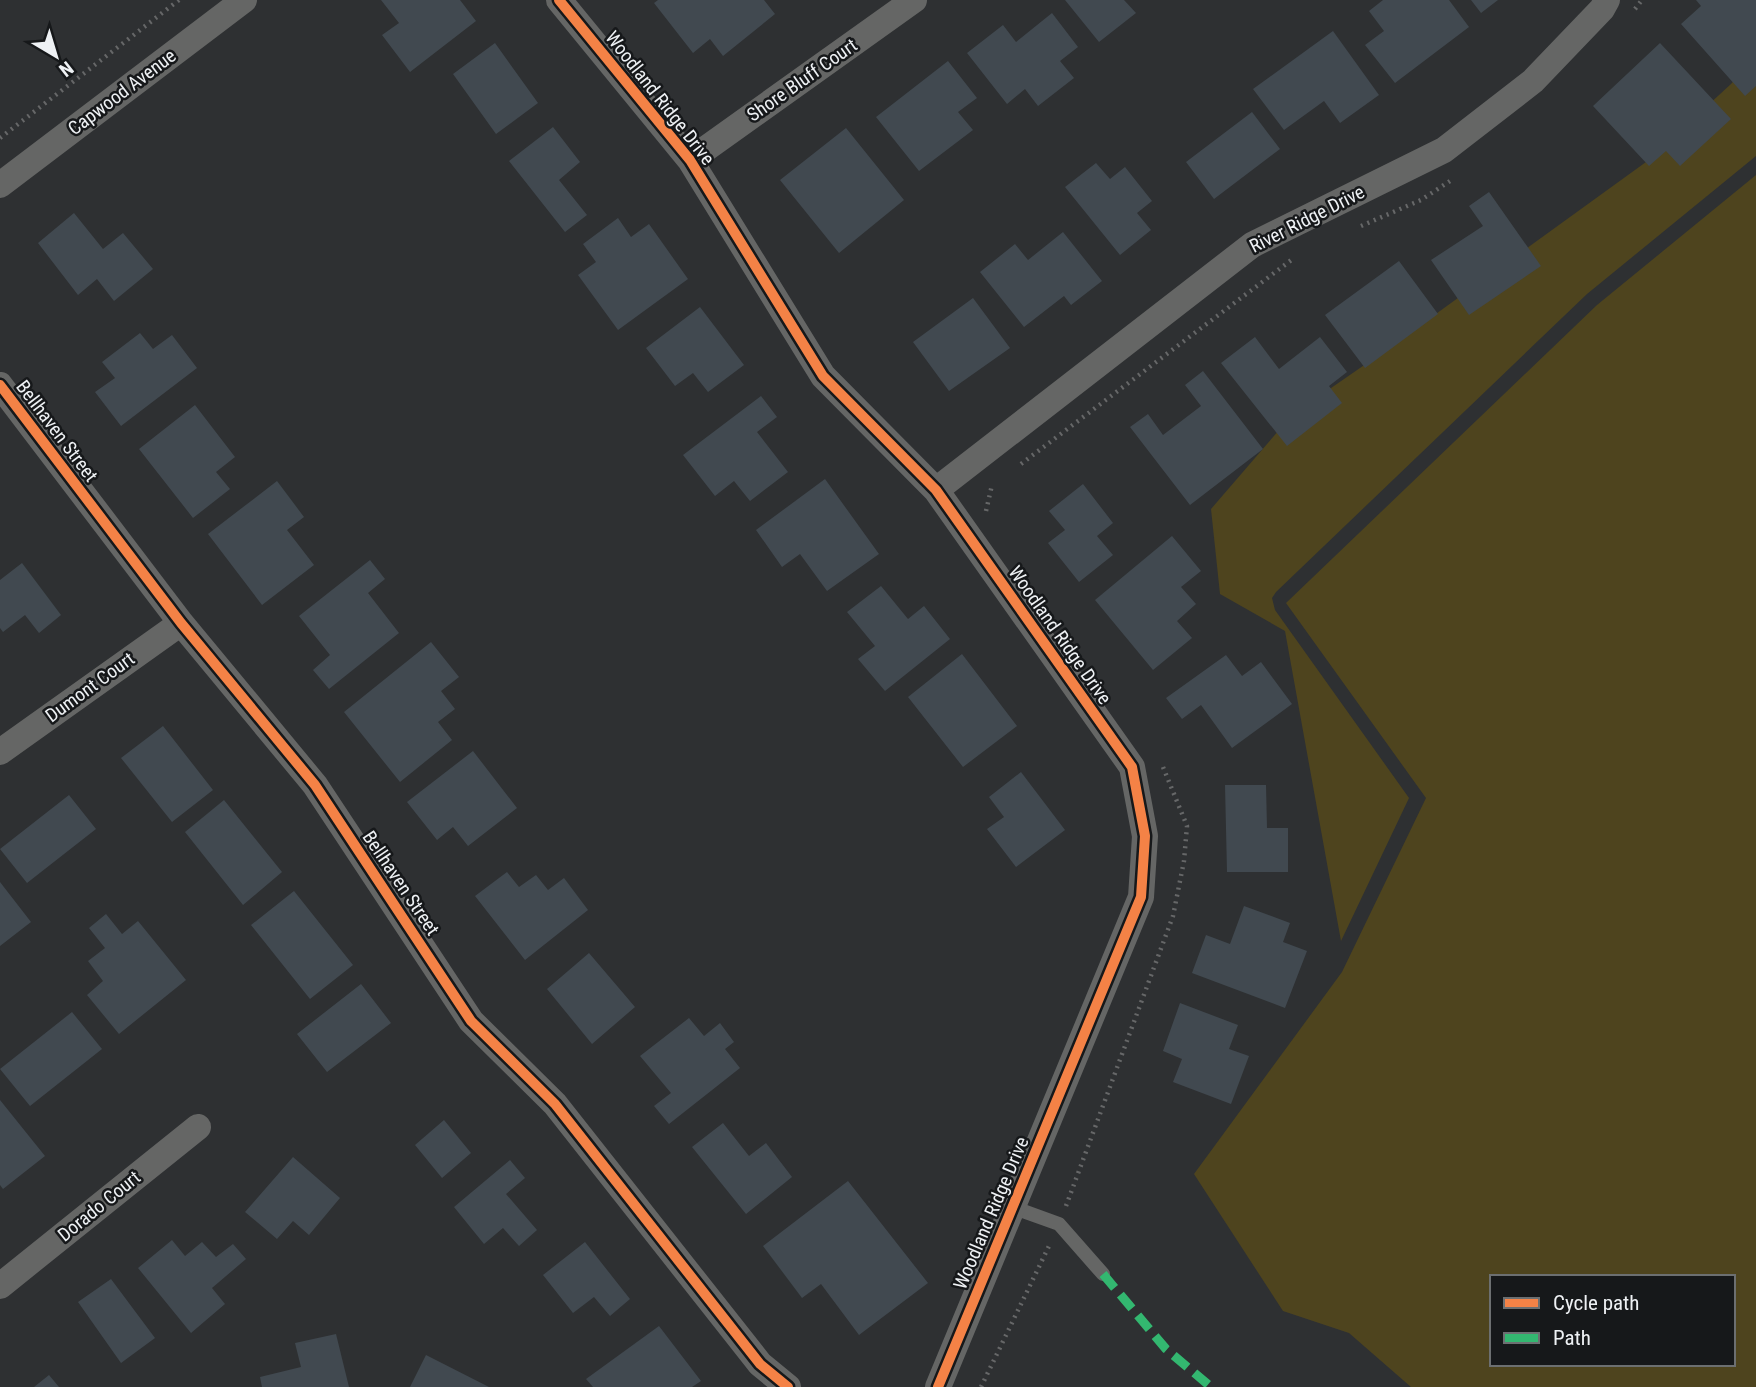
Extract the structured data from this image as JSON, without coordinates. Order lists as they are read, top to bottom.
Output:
{
  "streets": {
    "street": [
      "Shore Bluff Court",
      "Capwood Avenue",
      "Woodland Ridge Drive",
      "River Ridge Drive",
      "Bellhaven Street",
      "Dumont Court",
      "Dorado Court"
    ]
  },
  "crossings": [
    ["Shore Bluff Court", "Woodland Ridge Drive"],
    ["Woodland Ridge Drive", "River Ridge Drive"],
    ["Bellhaven Street", "Dumont Court"]
  ],
  "legend": ["Cycle path", "Path"],
  "north": "bottom right"
}
